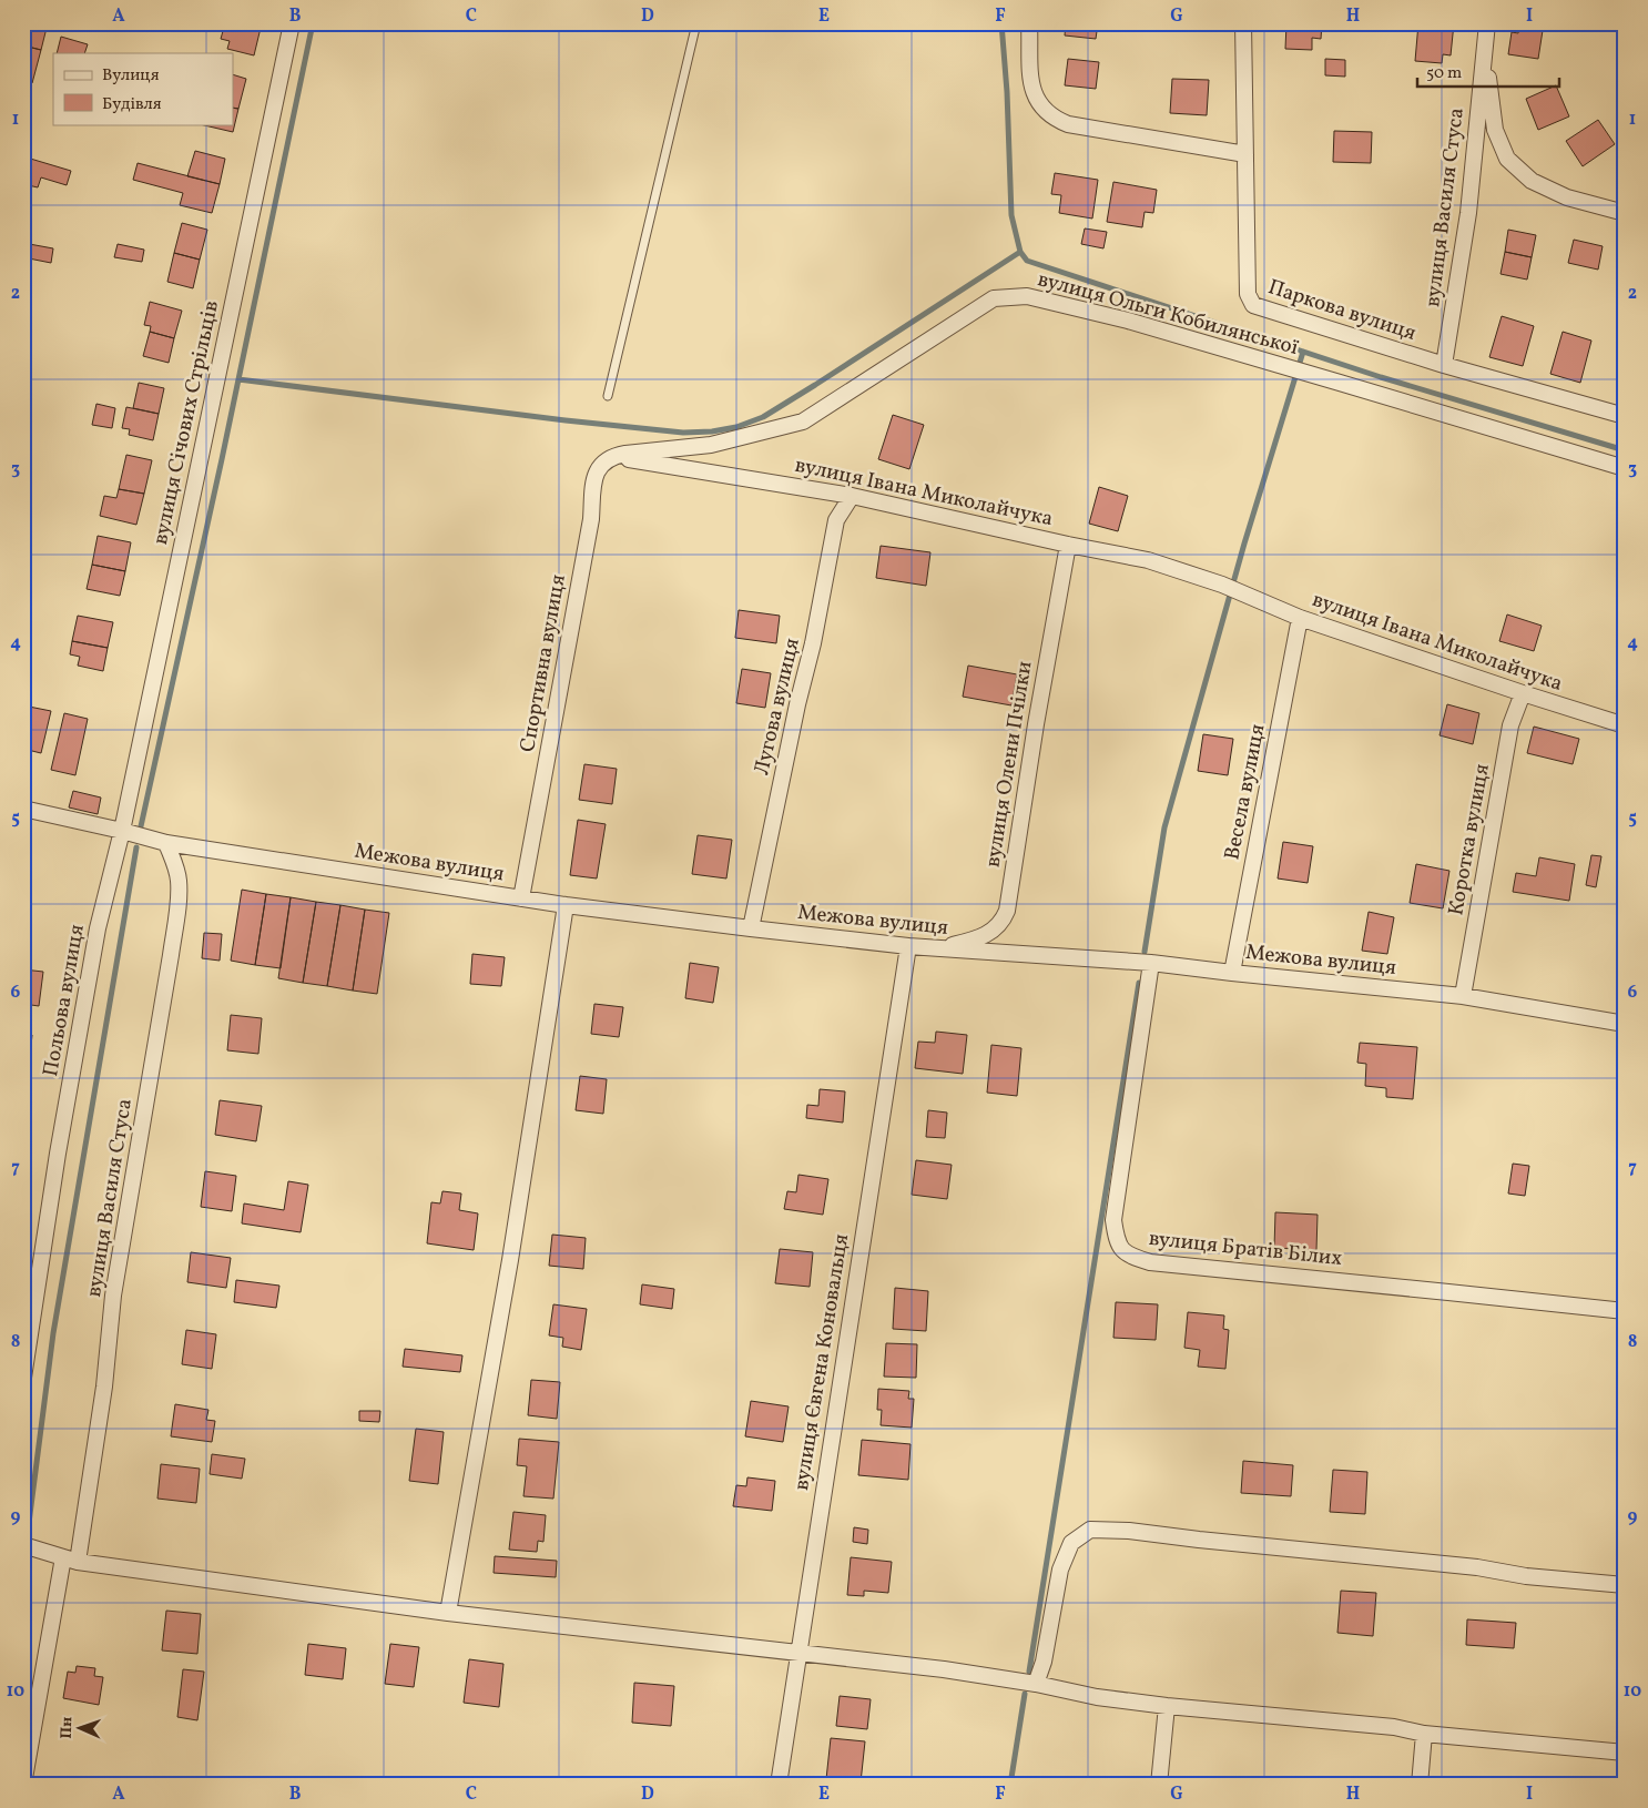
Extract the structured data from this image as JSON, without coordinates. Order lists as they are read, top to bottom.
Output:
{
  "streets": {
    "street": [
      "вулиця Василя Стуса",
      "Паркова вулиця",
      "вулиця Ольги Кобилянської",
      "вулиця Січових Стрільців",
      "вулиця Івана Миколайчука",
      "Спортивна вулиця",
      "Лугова вулиця",
      "вулиця Олени Пчілки",
      "Весела вулиця",
      "Коротка вулиця",
      "Межова вулиця",
      "Польова вулиця",
      "вулиця Братів Білих",
      "вулиця Євгена Коновальця"
    ]
  },
  "crossings": [
    ["вулиця Василя Стуса", "Паркова вулиця"],
    ["вулиця Василя Стуса", "Межова вулиця"],
    ["вулиця Ольги Кобилянської", "вулиця Івана Миколайчука"],
    ["вулиця Ольги Кобилянської", "Спортивна вулиця"],
    ["вулиця Січових Стрільців", "Межова вулиця"],
    ["вулиця Січових Стрільців", "Польова вулиця"],
    ["вулиця Івана Миколайчука", "Спортивна вулиця"],
    ["вулиця Івана Миколайчука", "Лугова вулиця"],
    ["вулиця Івана Миколайчука", "вулиця Олени Пчілки"],
    ["вулиця Івана Миколайчука", "Весела вулиця"],
    ["вулиця Івана Миколайчука", "Коротка вулиця"],
    ["Спортивна вулиця", "Межова вулиця"],
    ["Лугова вулиця", "Межова вулиця"],
    ["вулиця Олени Пчілки", "Межова вулиця"],
    ["Весела вулиця", "Межова вулиця"],
    ["Коротка вулиця", "Межова вулиця"],
    ["Межова вулиця", "Польова вулиця"],
    ["Межова вулиця", "вулиця Братів Білих"],
    ["Межова вулиця", "вулиця Євгена Коновальця"]
  ],
  "legend": ["Вулиця", "Будівля"],
  "scale_bar": "50 m",
  "north": "left",
  "grid": {
    "columns": [
      "A",
      "B",
      "C",
      "D",
      "E",
      "F",
      "G",
      "H",
      "I"
    ],
    "rows": [
      "1",
      "2",
      "3",
      "4",
      "5",
      "6",
      "7",
      "8",
      "9",
      "10"
    ]
  }
}
